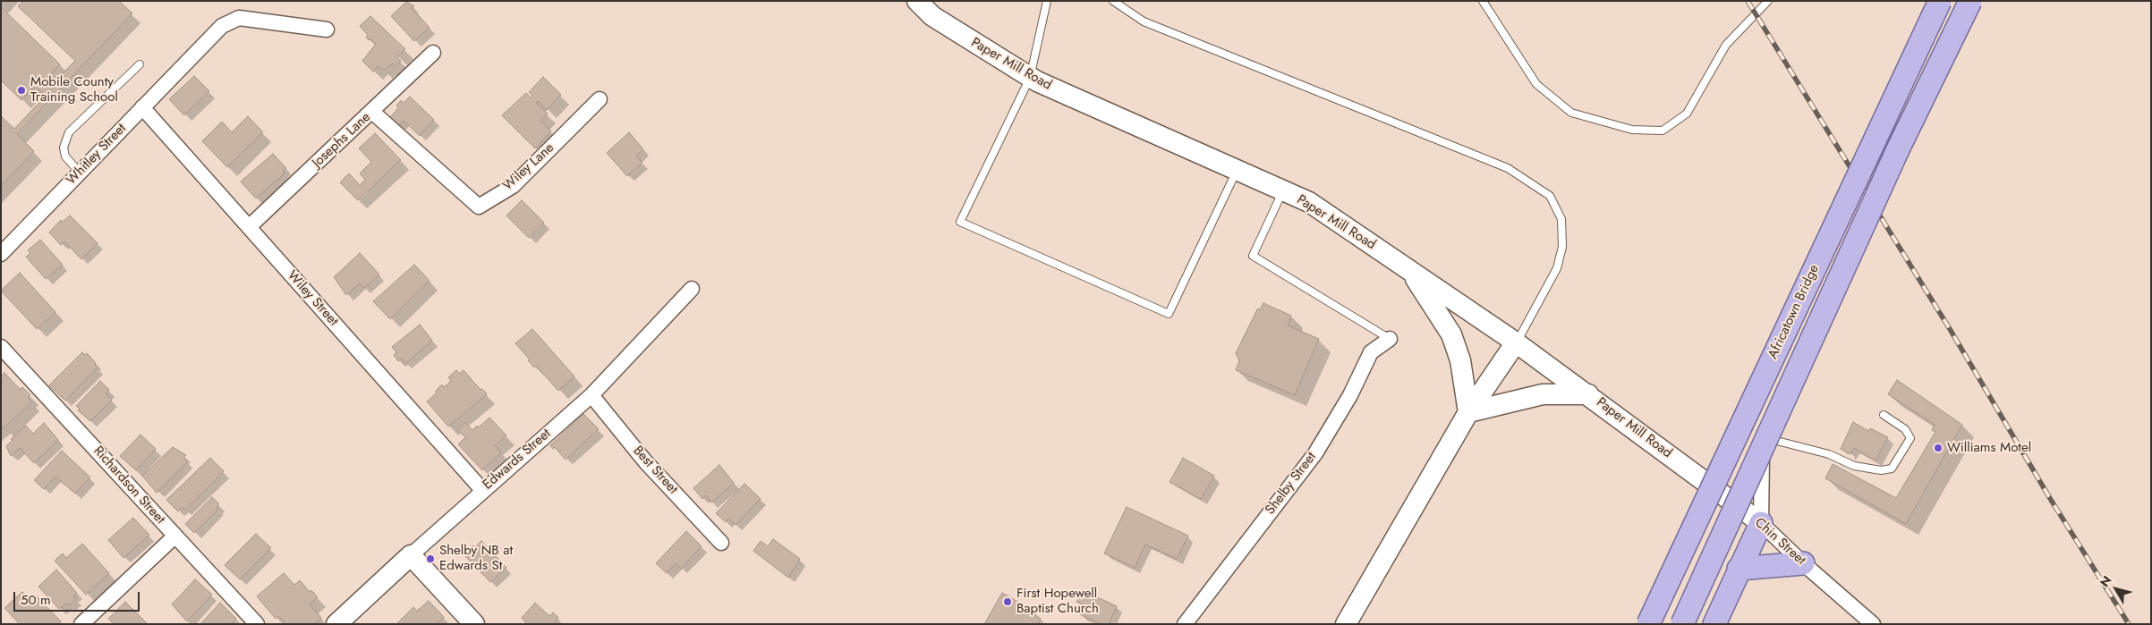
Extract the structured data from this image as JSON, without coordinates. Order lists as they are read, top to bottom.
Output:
{
  "streets": {
    "main road": ["Africatown Bridge"],
    "street": [
      "Paper Mill Road",
      "Josephs Lane",
      "Whitley Street",
      "Wiley Lane",
      "Wiley Street",
      "Edwards Street",
      "Best Street",
      "Shelby Street",
      "Richardson Street",
      "Chin Street"
    ]
  },
  "crossings": [
    ["Paper Mill Road", "Chin Street"],
    ["Josephs Lane", "Wiley Lane"],
    ["Josephs Lane", "Wiley Street"],
    ["Whitley Street", "Wiley Street"],
    ["Wiley Street", "Edwards Street"],
    ["Edwards Street", "Best Street"]
  ],
  "places": [
    "Mobile County Training School",
    "Williams Motel",
    "Shelby NB at Edwards St",
    "First Hopewell Baptist Church"
  ],
  "scale_bar": "50 m",
  "north": "top left"
}
